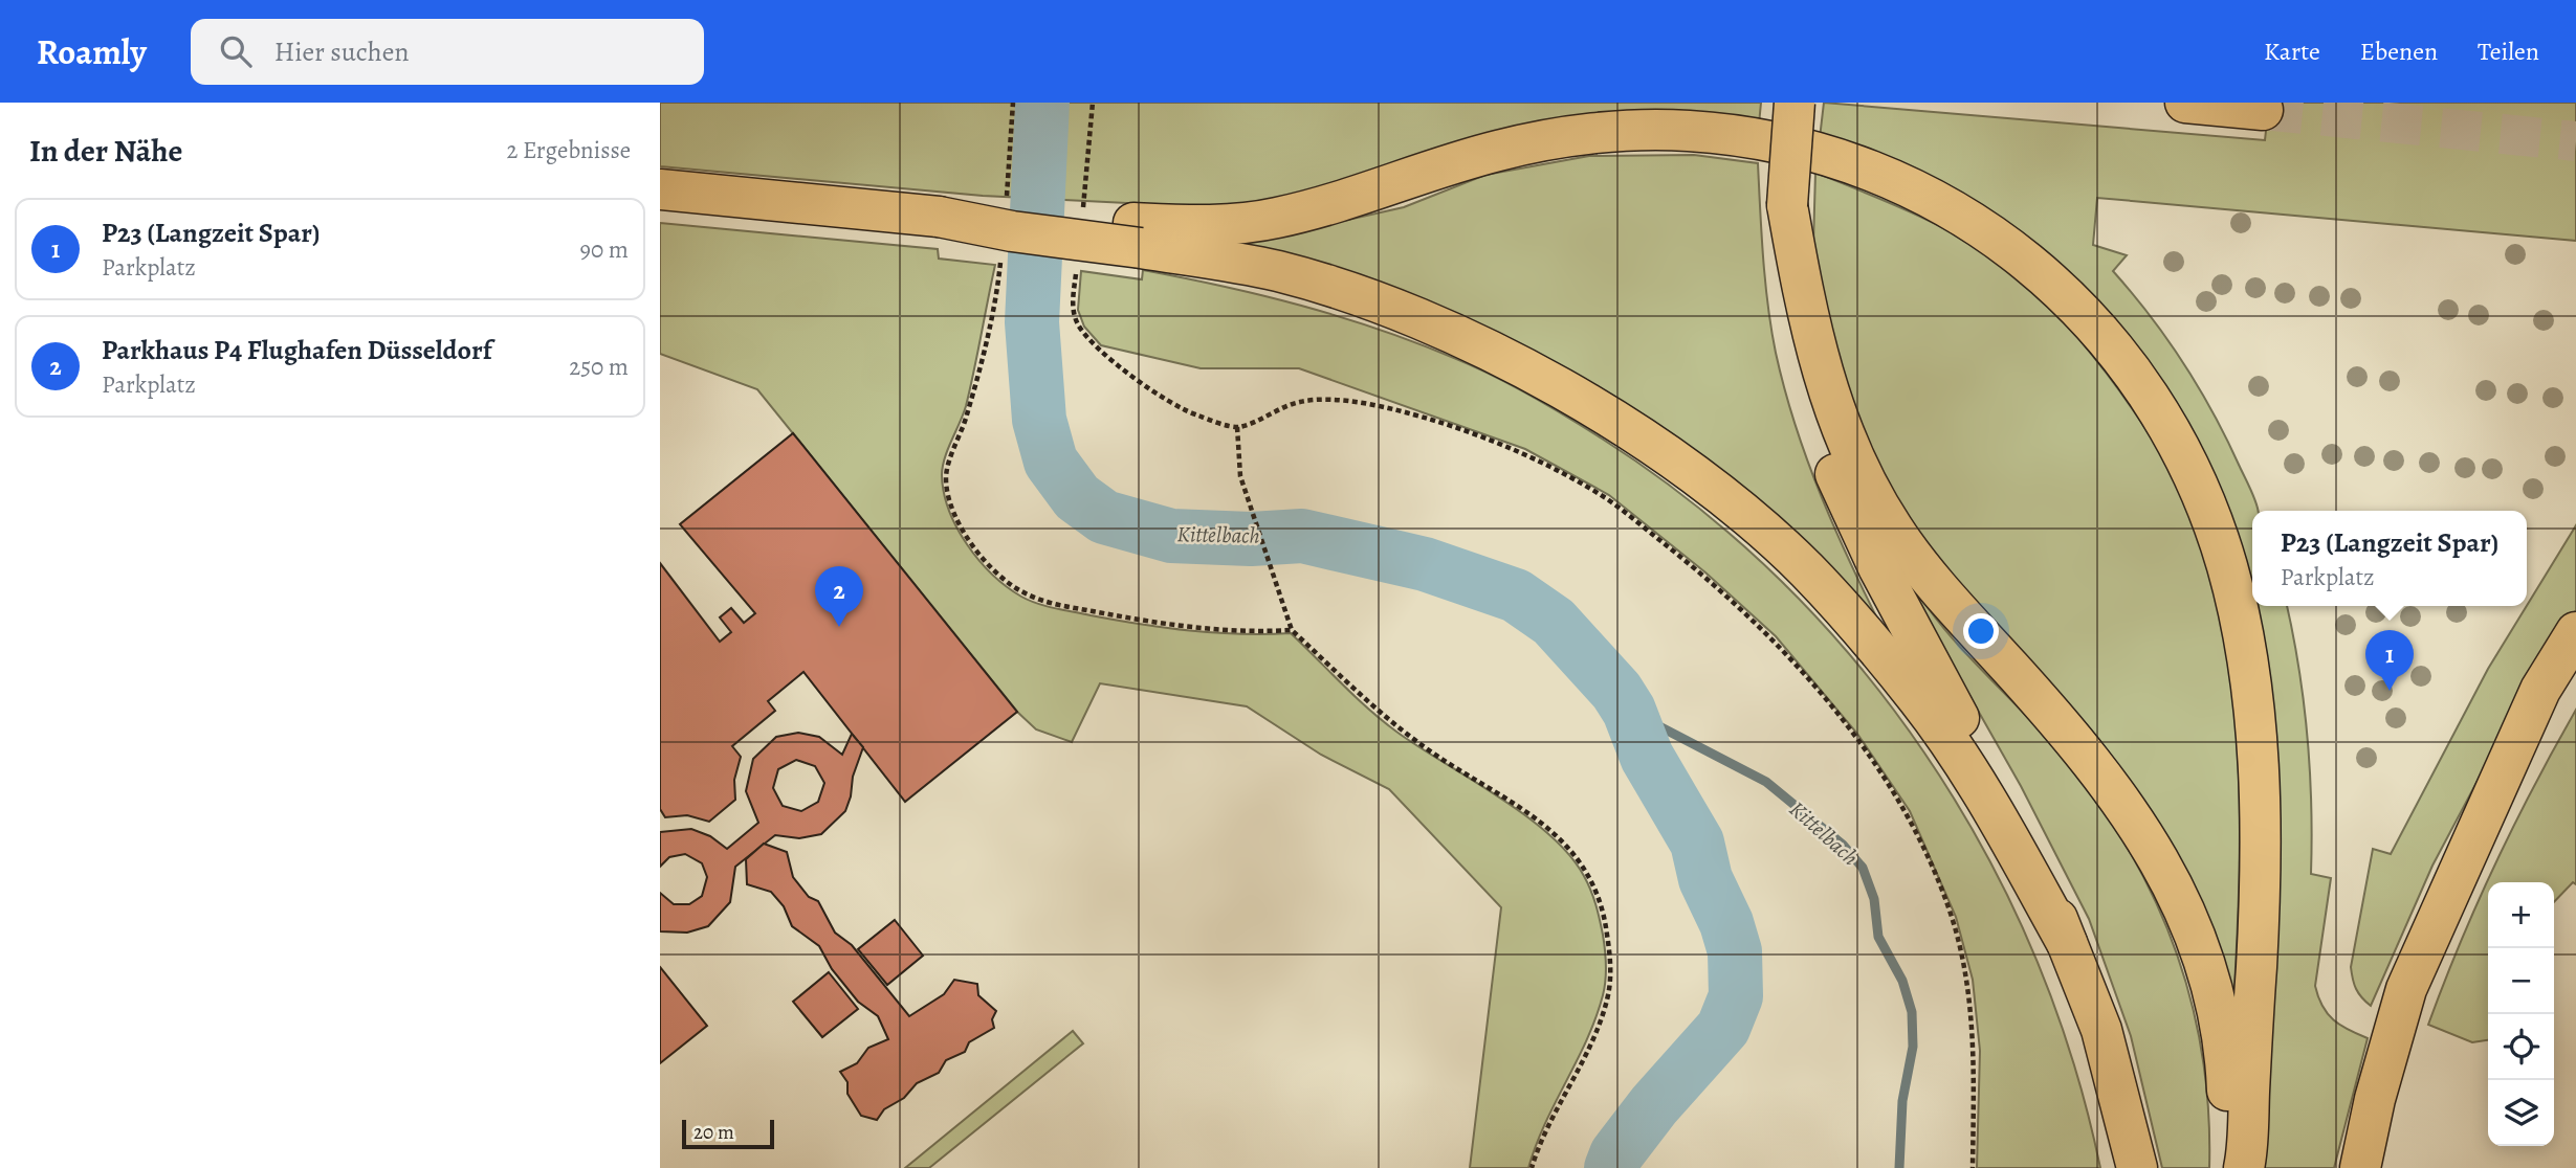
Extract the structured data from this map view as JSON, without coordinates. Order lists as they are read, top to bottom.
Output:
{
  "water": ["Kittelbach"],
  "scale_bar": "20 m",
  "page": {
    "header": "Roamly",
    "search": "Hier suchen",
    "nav": ["Karte", "Ebenen", "Teilen"],
    "heading": ["In der Nähe", "2 Ergebnisse"],
    "list": [
      {
        "mark": "1",
        "name": "P23 (Langzeit Spar)",
        "note": "Parkplatz",
        "value": "90 m"
      },
      {
        "mark": "2",
        "name": "Parkhaus P4 Flughafen Düsseldorf",
        "note": "Parkplatz",
        "value": "250 m"
      }
    ],
    "popup": ["P23 (Langzeit Spar)", "Parkplatz"],
    "pins": ["2", "1"],
    "map_buttons": ["+", "−"],
    "scale": "20 m"
  }
}
